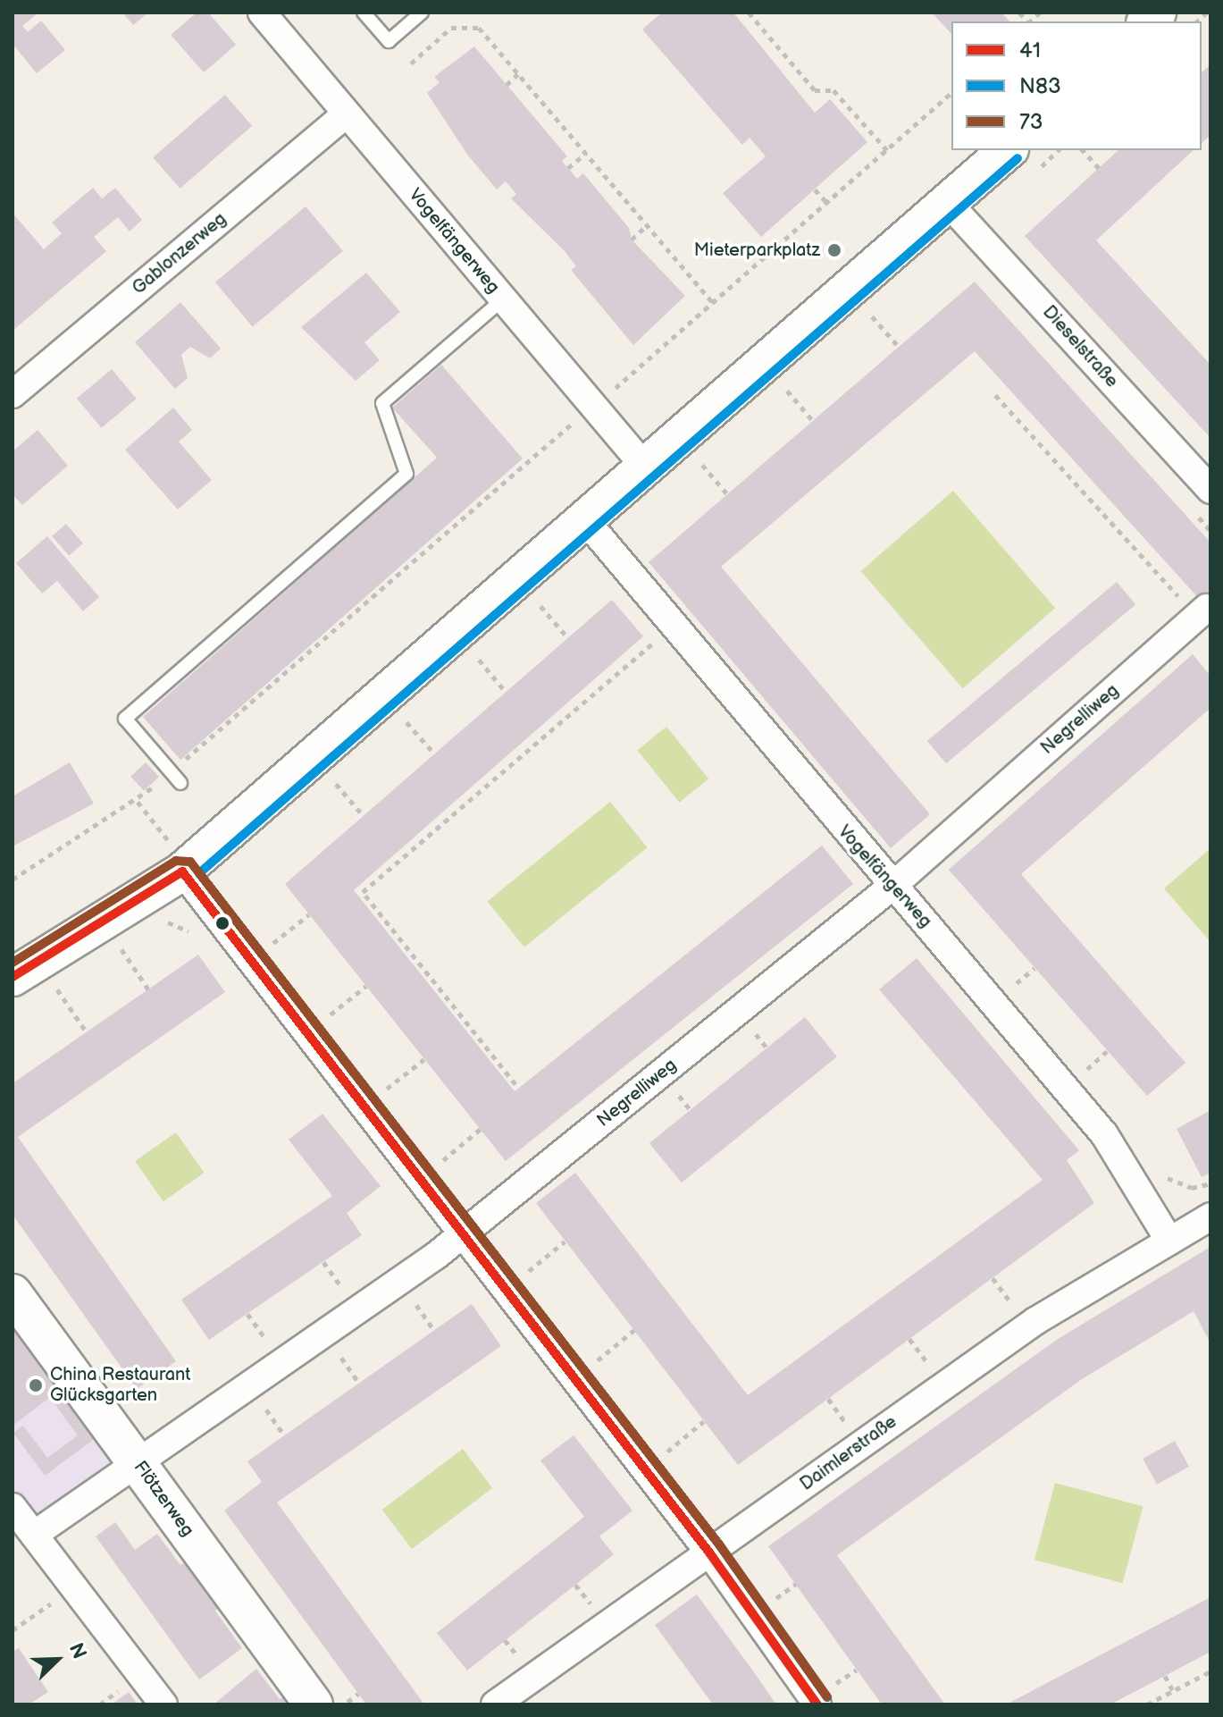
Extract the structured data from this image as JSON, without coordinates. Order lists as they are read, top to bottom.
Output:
{
  "streets": {
    "street": [
      "Vogelfängerweg",
      "Gablonzerweg",
      "Dieselstraße",
      "Negrelliweg",
      "Daimlerstraße",
      "Flötzerweg"
    ]
  },
  "crossings": [
    ["Vogelfängerweg", "Gablonzerweg"],
    ["Vogelfängerweg", "Negrelliweg"],
    ["Vogelfängerweg", "Daimlerstraße"],
    ["Negrelliweg", "Flötzerweg"]
  ],
  "places": ["Mieterparkplatz", "China Restaurant Glücksgarten"],
  "lines": ["transit line N83", "transit line 73", "transit line 41"],
  "legend": ["41", "N83", "73"],
  "north": "top right"
}
